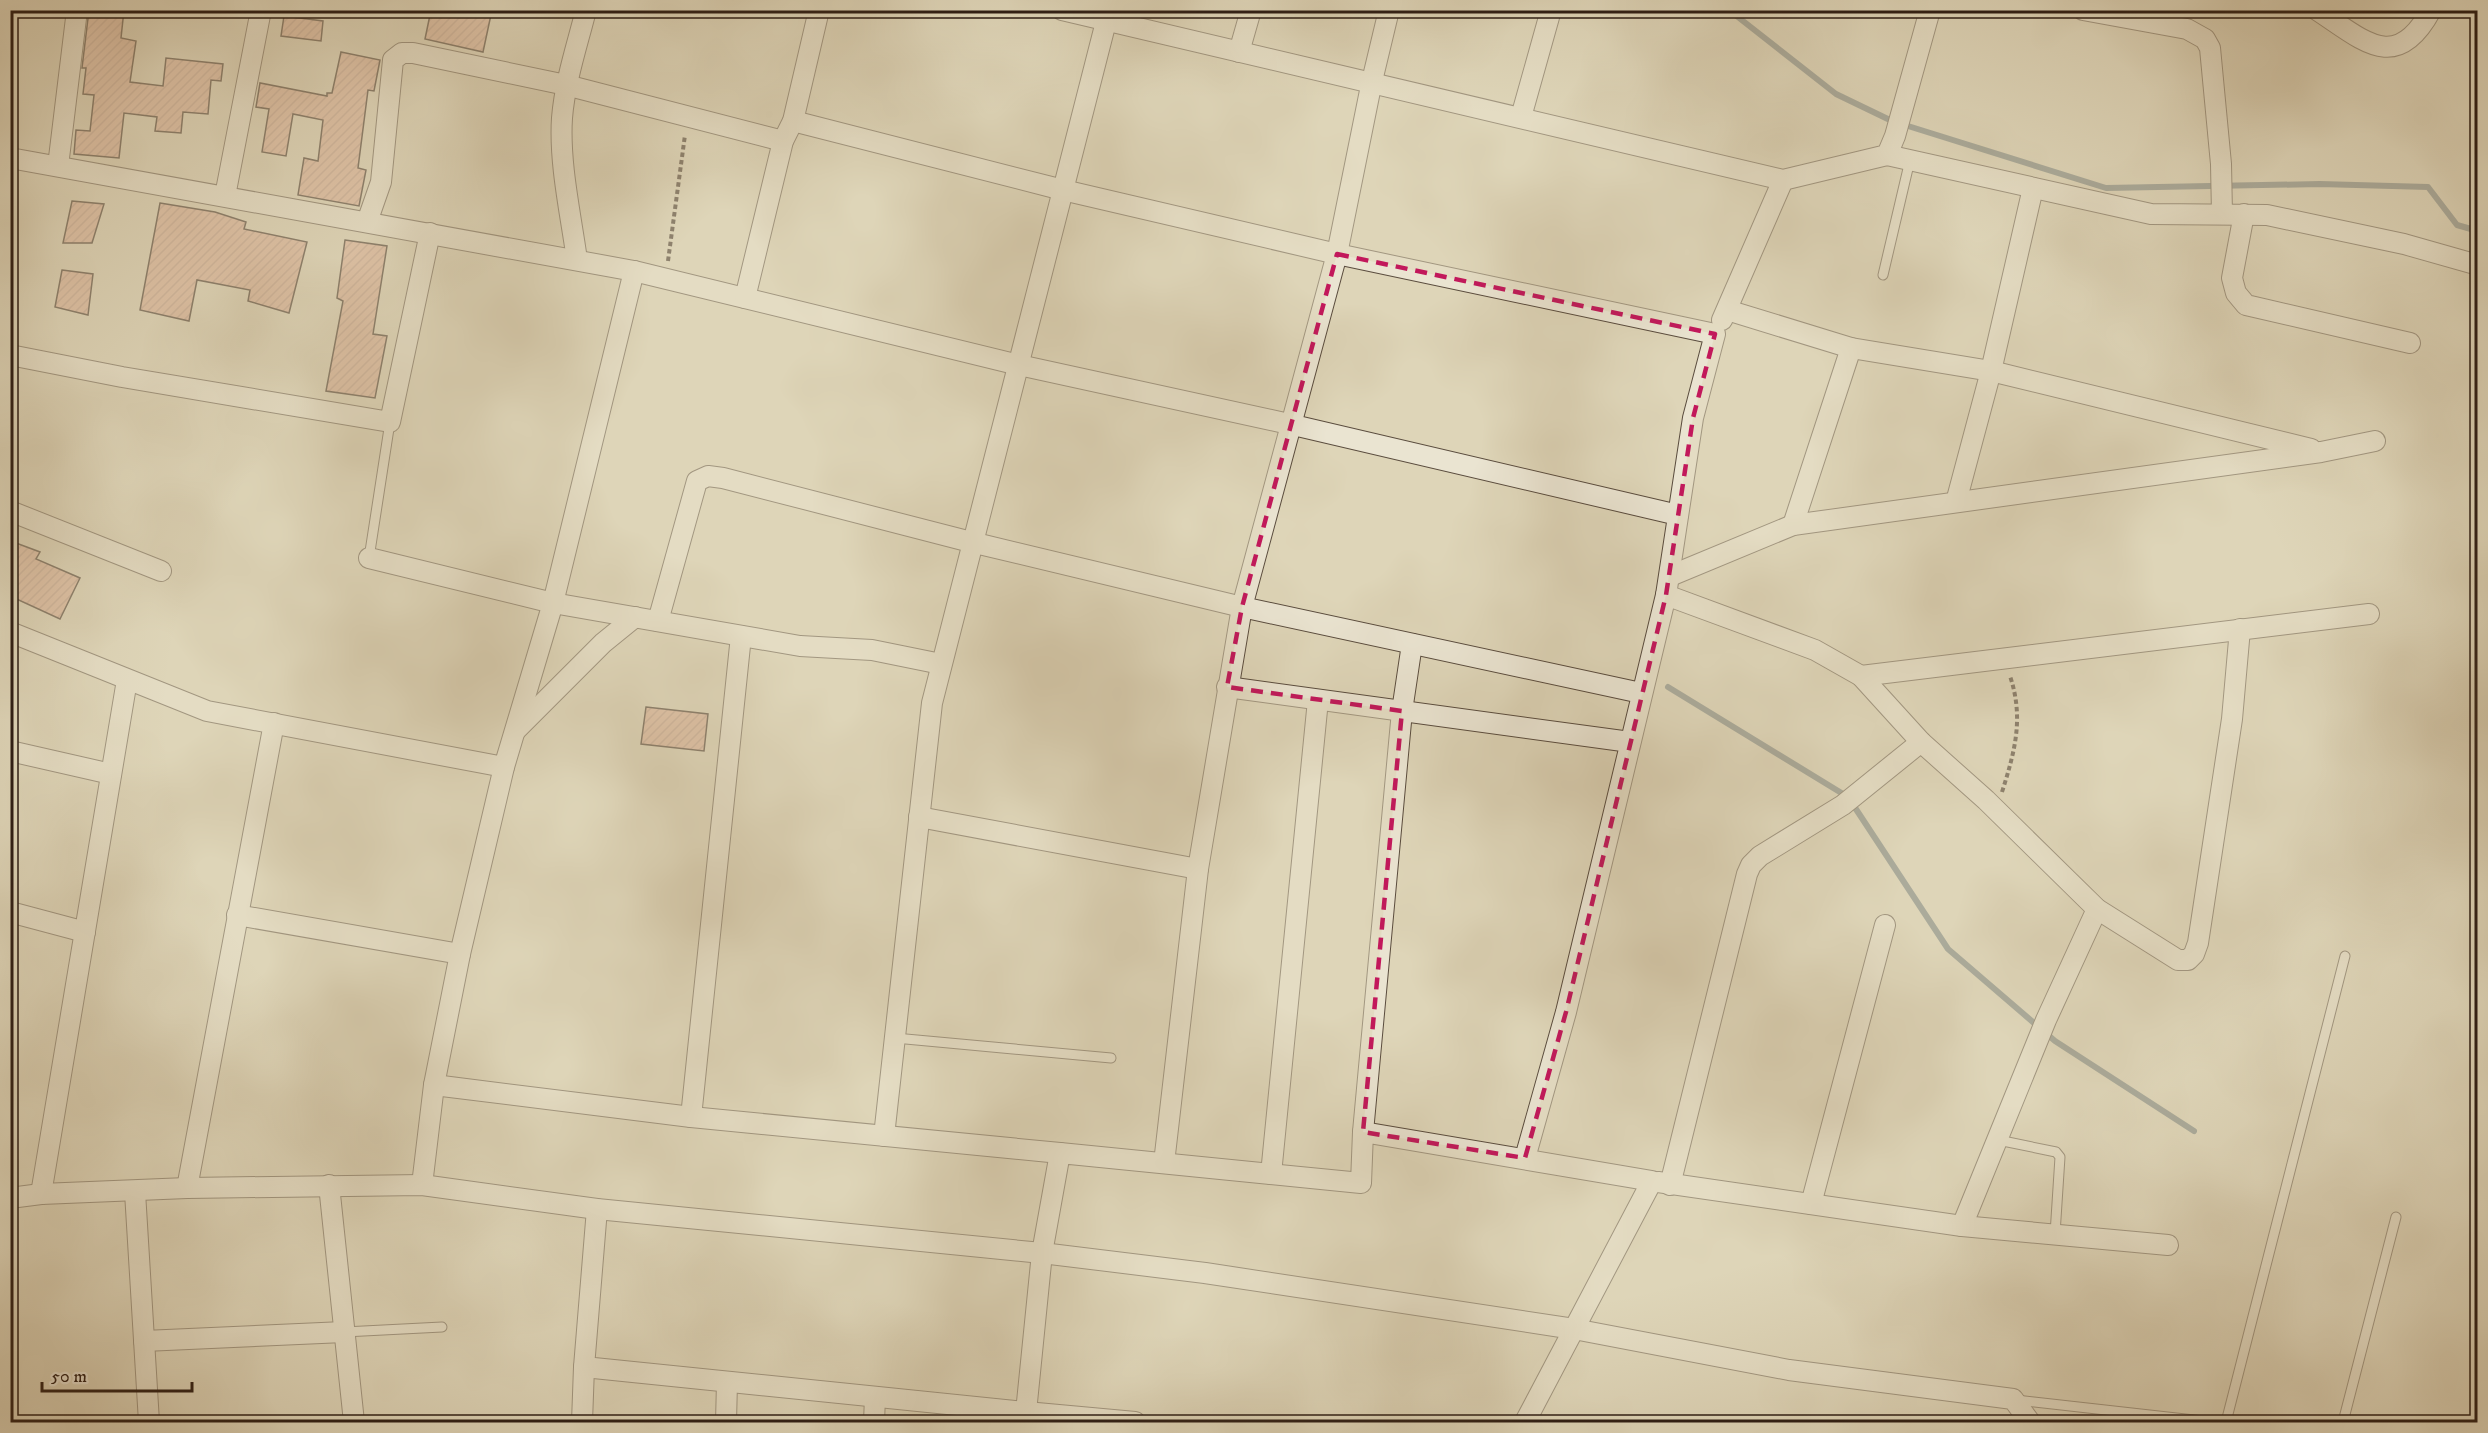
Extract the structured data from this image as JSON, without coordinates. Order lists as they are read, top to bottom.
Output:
{
  "scale_bar": "50 m"
}
